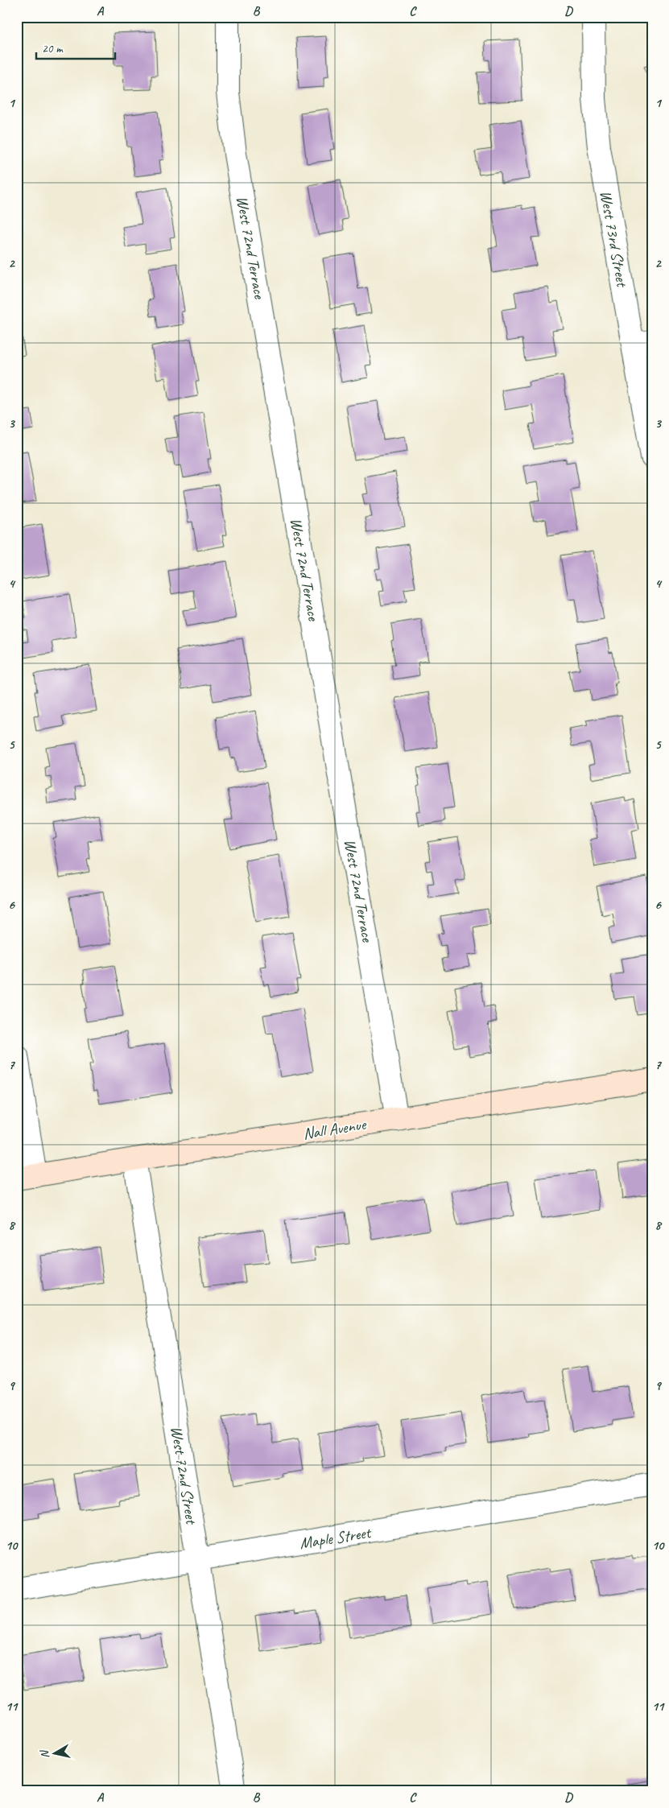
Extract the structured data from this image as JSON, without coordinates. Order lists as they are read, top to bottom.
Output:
{
  "streets": {
    "main road": ["Nall Avenue"],
    "street": [
      "West 73rd Street",
      "West 72nd Terrace",
      "West 72nd Street",
      "Maple Street"
    ]
  },
  "crossings": [
    ["West 72nd Terrace", "Nall Avenue"],
    ["Nall Avenue", "West 72nd Street"],
    ["West 72nd Street", "Maple Street"]
  ],
  "scale_bar": "20 m",
  "north": "left",
  "grid": {
    "columns": [
      "A",
      "B",
      "C",
      "D"
    ],
    "rows": [
      "1",
      "2",
      "3",
      "4",
      "5",
      "6",
      "7",
      "8",
      "9",
      "10",
      "11"
    ]
  }
}
